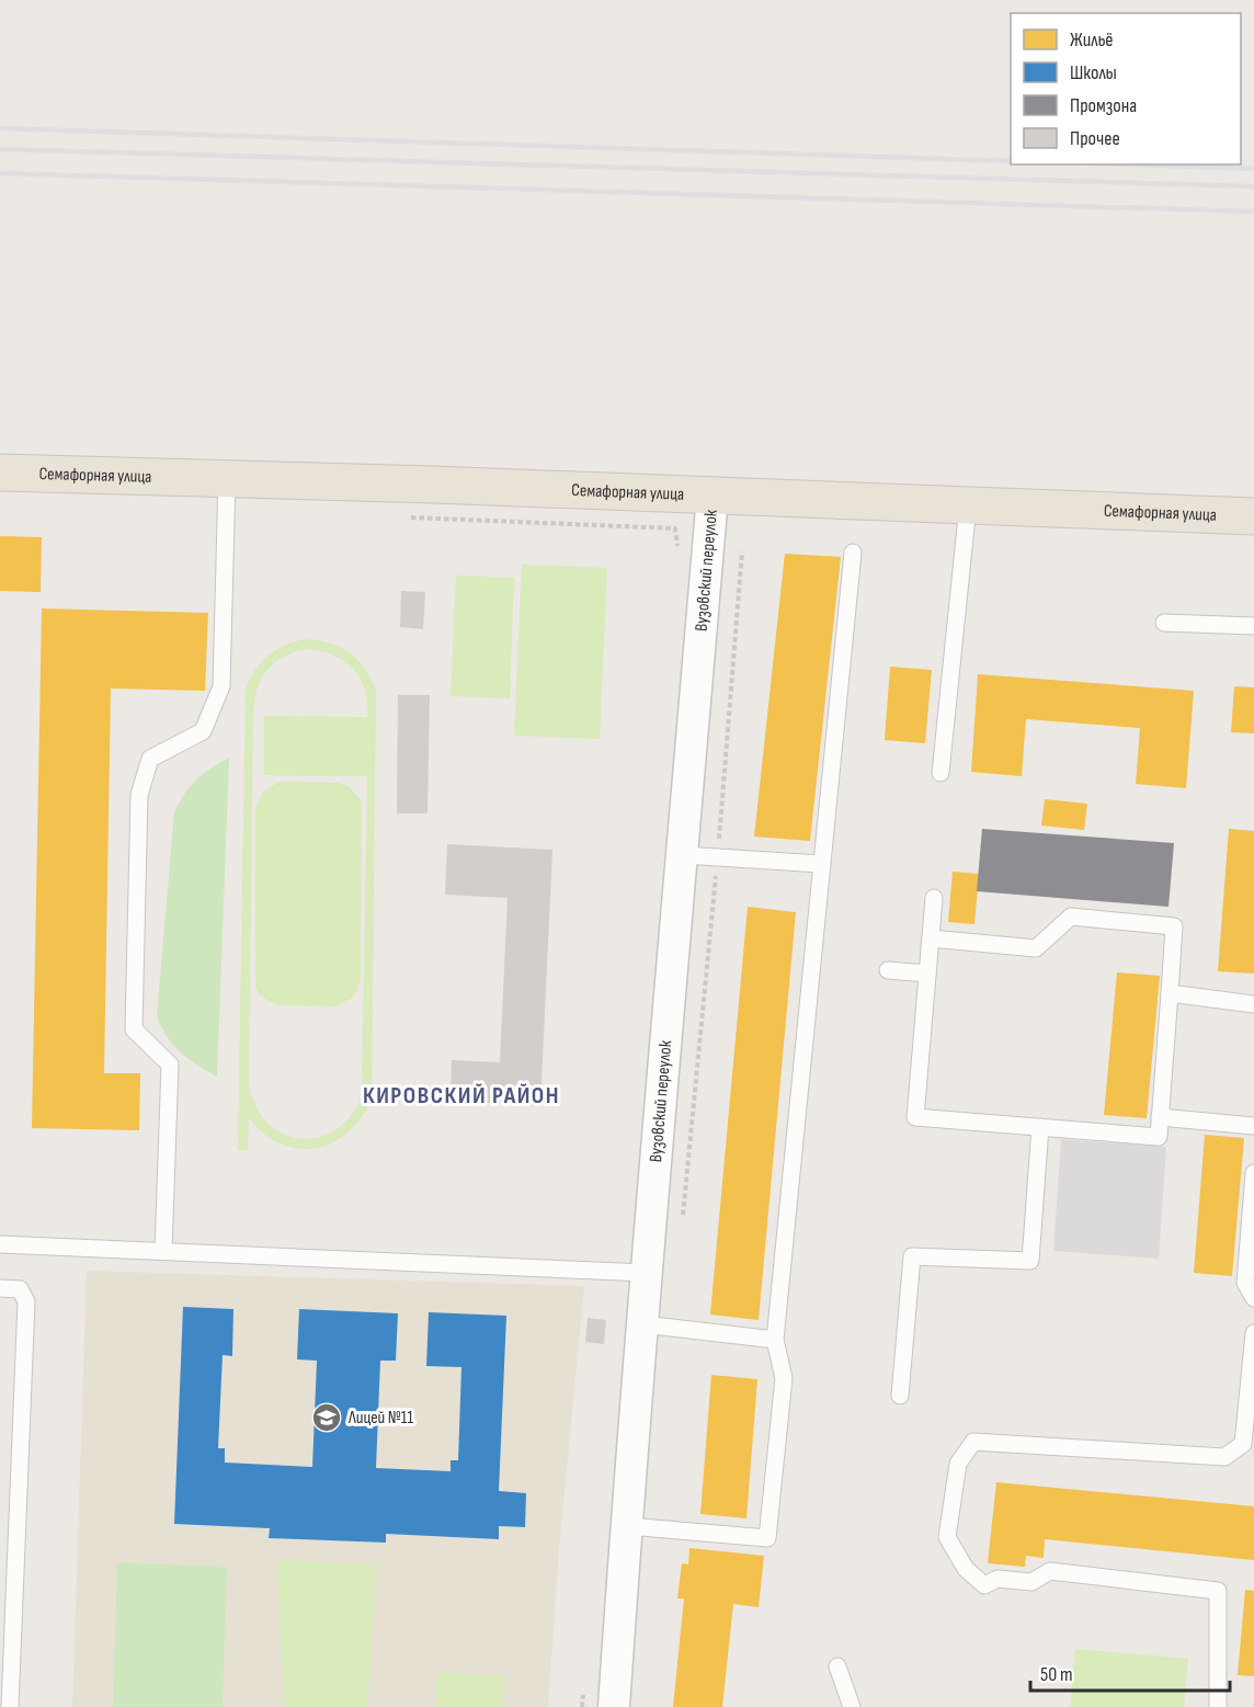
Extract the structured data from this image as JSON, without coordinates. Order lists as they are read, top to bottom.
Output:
{
  "streets": {
    "highway": ["Семафорная улица"],
    "street": ["Вузовский переулок"]
  },
  "crossings": [
    ["Семафорная улица", "Вузовский переулок"]
  ],
  "districts": ["КИРОВСКИЙ РАЙОН"],
  "places": {
    "school or university": ["Лицей №11"]
  },
  "legend": [
    "Жильё",
    "Школы",
    "Промзона",
    "Прочее"
  ],
  "scale_bar": "50 m"
}
